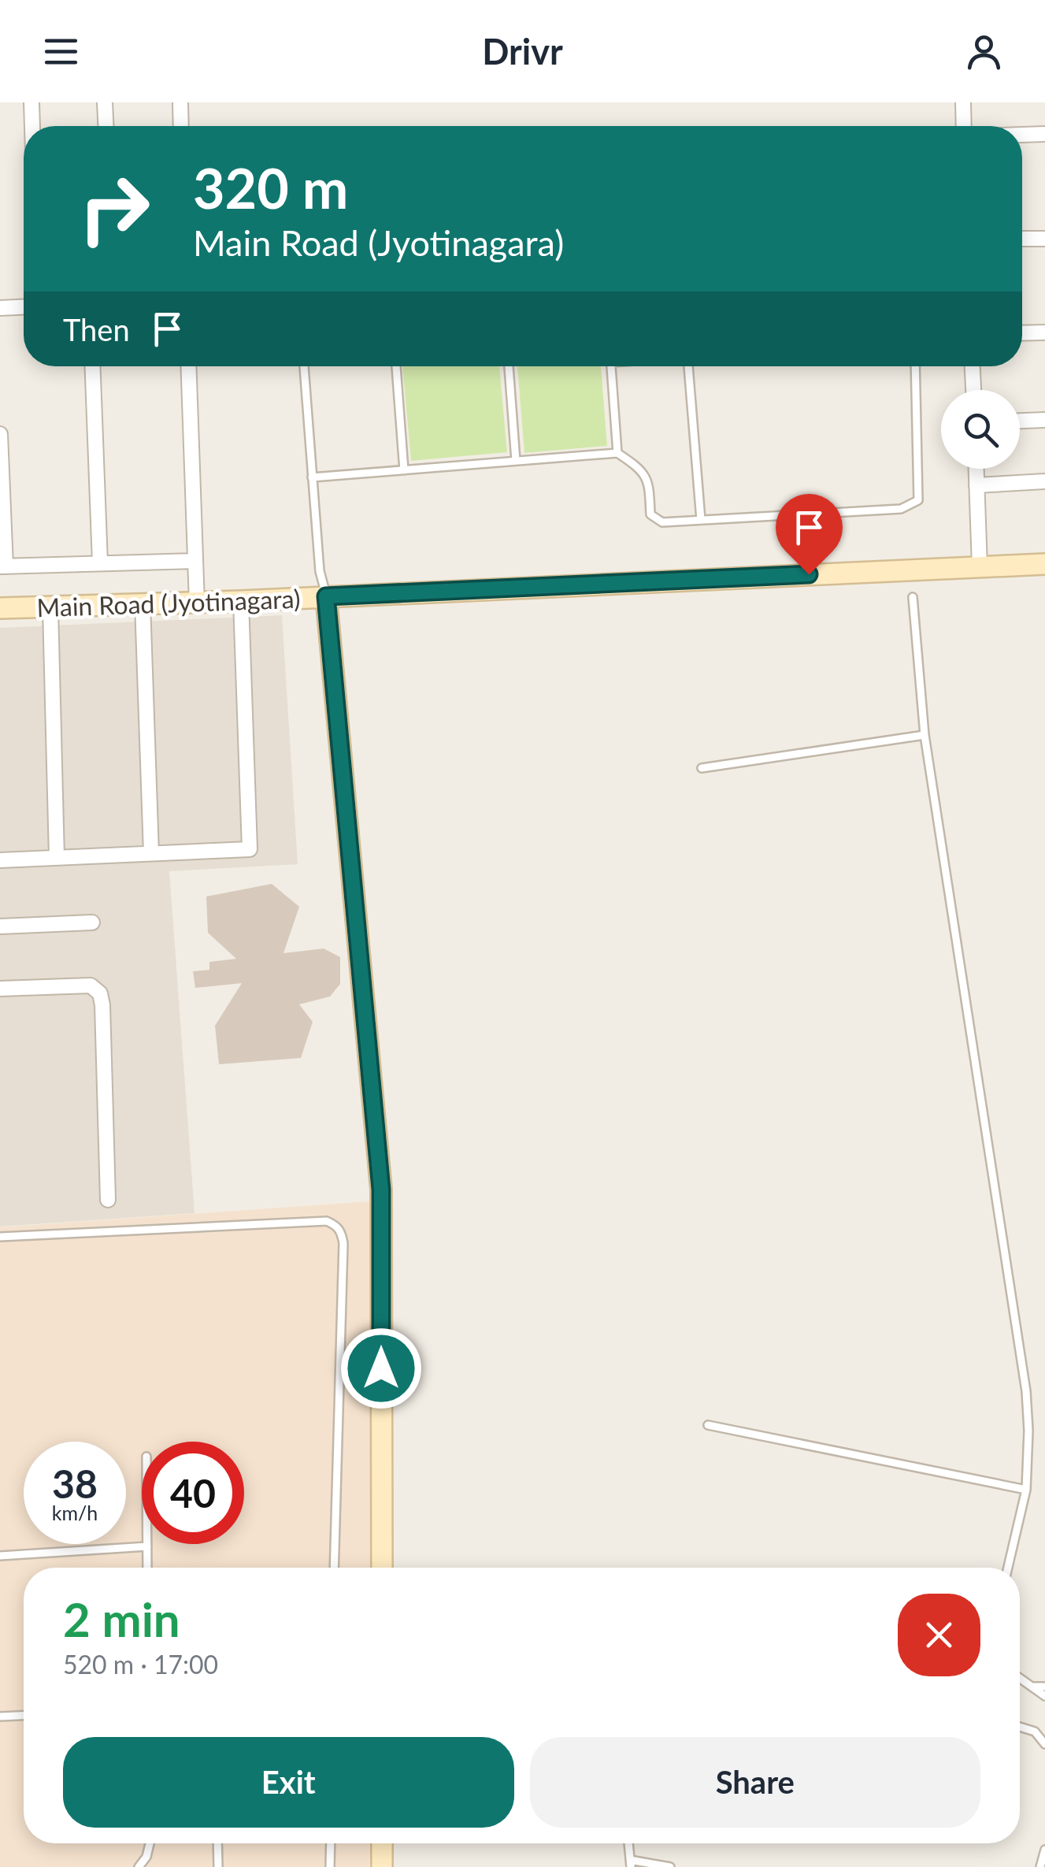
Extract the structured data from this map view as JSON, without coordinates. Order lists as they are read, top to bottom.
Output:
{
  "streets": {
    "street": ["Main Road (Jyotinagara)"]
  },
  "page": {
    "header": "Drivr",
    "turn": ["320 m", "Main Road (Jyotinagara)"],
    "then": "Then",
    "speed": "38 km/h",
    "limit": "40",
    "heading": ["2 min", "520 m · 17:00"],
    "buttons": ["Exit", "Share"]
  }
}
